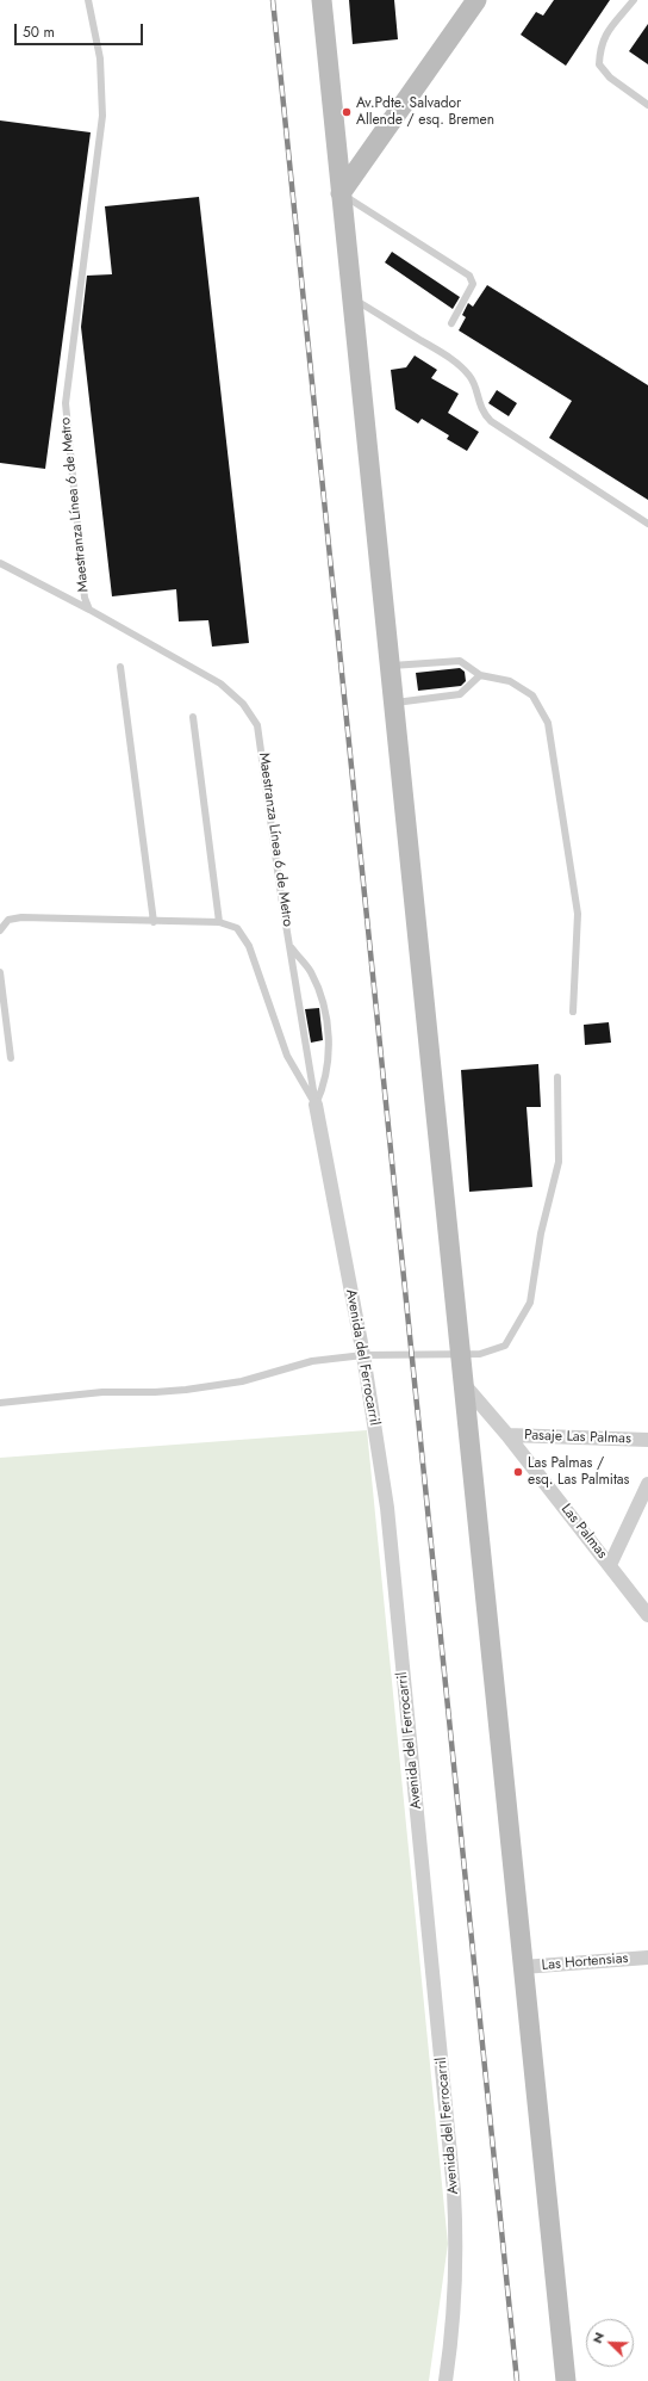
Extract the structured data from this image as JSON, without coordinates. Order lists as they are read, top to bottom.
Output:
{
  "streets": {
    "street": [
      "Avenida del Ferrocarril",
      "Pasaje Las Palmas",
      "Las Palmas",
      "Las Hortensias"
    ],
    "lane": ["Maestranza Línea 6 de Metro"]
  },
  "crossings": [
    ["Maestranza Línea 6 de Metro", "Avenida del Ferrocarril"],
    ["Pasaje Las Palmas", "Las Palmas"]
  ],
  "places": ["Av.Pdte. Salvador Allende / esq. Bremen", "Las Palmas / esq. Las Palmitas"],
  "scale_bar": "50 m",
  "north": "top left"
}
